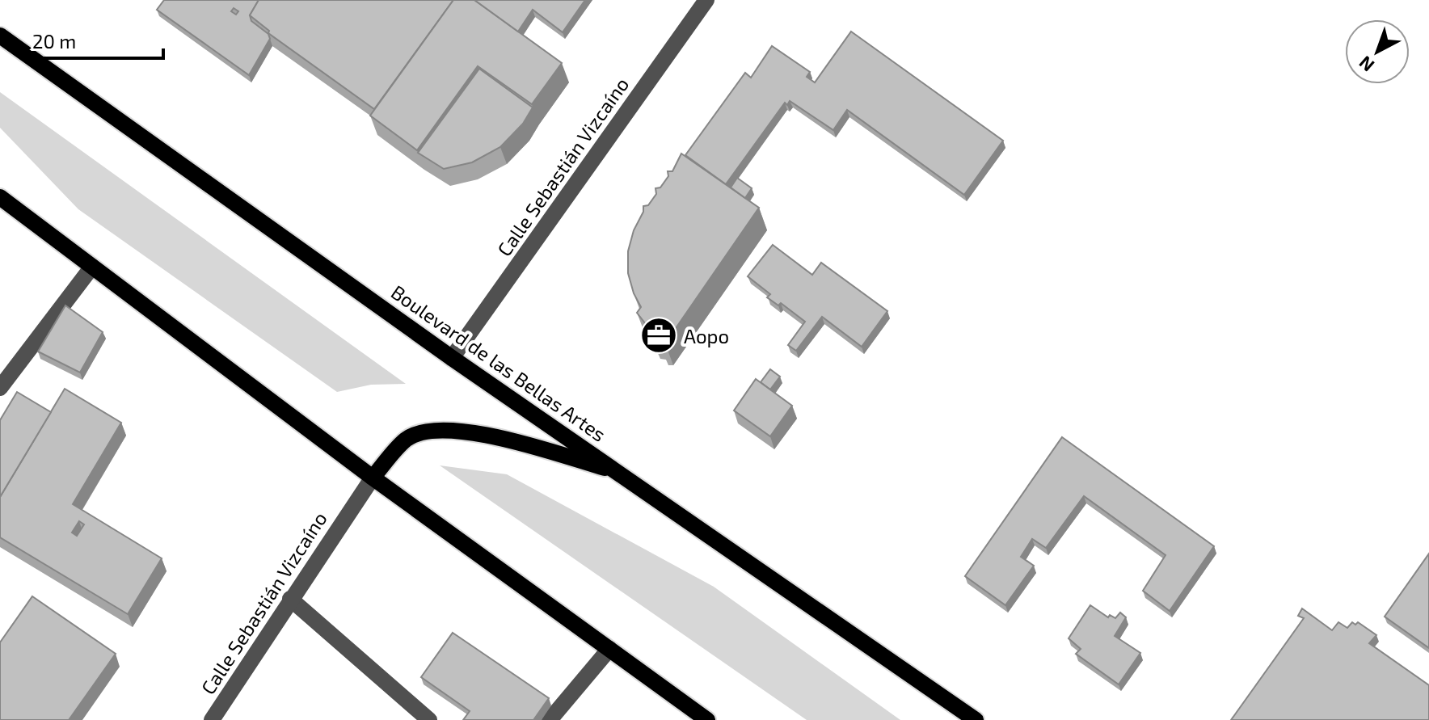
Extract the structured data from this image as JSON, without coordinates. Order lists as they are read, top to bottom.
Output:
{
  "streets": {
    "main road": ["Boulevard de las Bellas Artes"],
    "street": ["Calle Sebastián Vizcaíno"]
  },
  "crossings": [
    ["Calle Sebastián Vizcaíno", "Boulevard de las Bellas Artes"]
  ],
  "places": {
    "office": ["Aopo"]
  },
  "scale_bar": "20 m",
  "north": "bottom left"
}
